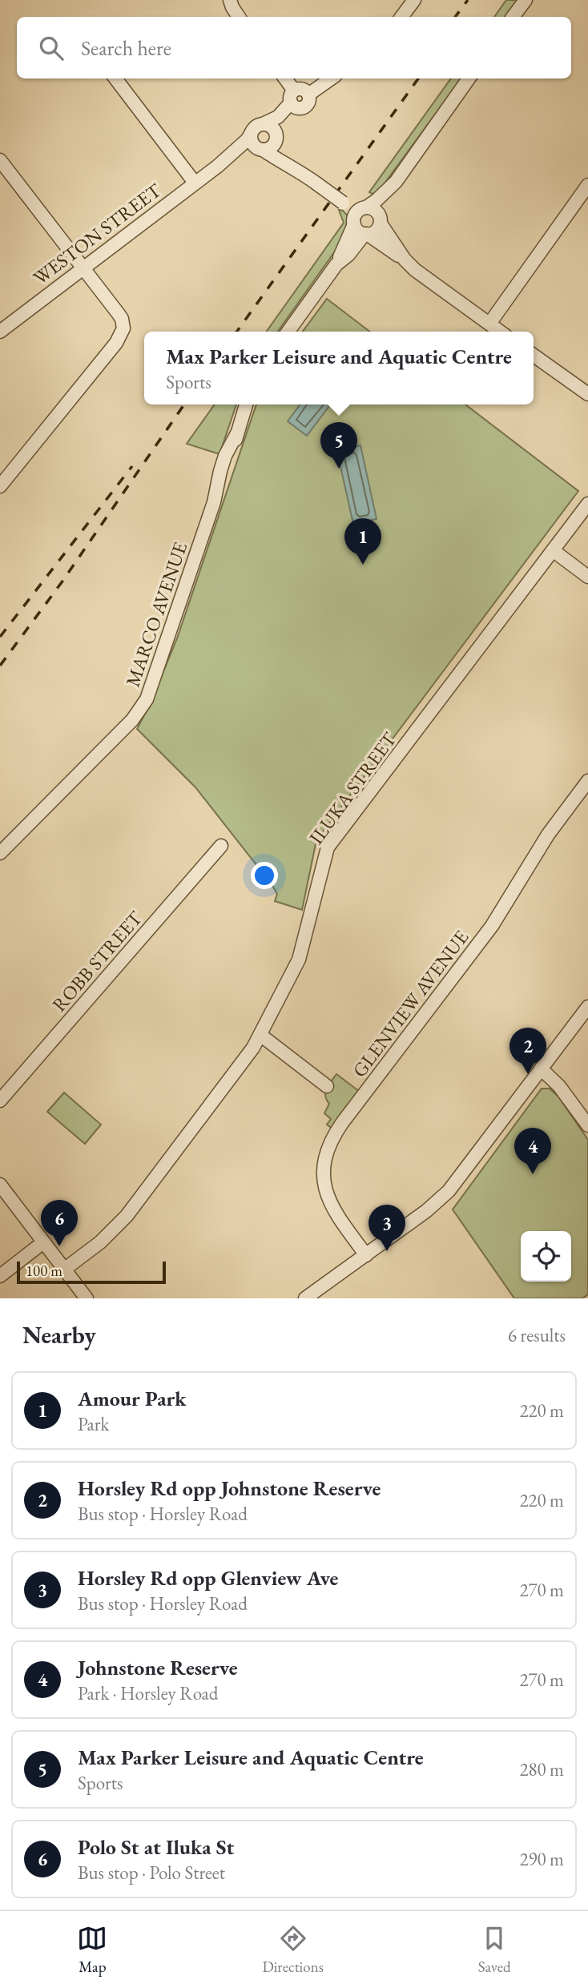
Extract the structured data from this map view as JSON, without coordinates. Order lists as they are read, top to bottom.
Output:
{
  "streets": {
    "street": [
      "WESTON STREET",
      "MARCO AVENUE",
      "ILUKA STREET",
      "ROBB STREET",
      "GLENVIEW AVENUE"
    ]
  },
  "scale_bar": "100 m",
  "page": {
    "search": "Search here",
    "popup": ["Max Parker Leisure and Aquatic Centre", "Sports"],
    "pins": [
      "5",
      "1",
      "2",
      "4",
      "6",
      "3"
    ],
    "scale": "100 m",
    "heading": ["Nearby", "6 results"],
    "list": [
      {
        "mark": "1",
        "name": "Amour Park",
        "note": "Park",
        "value": "220 m"
      },
      {
        "mark": "2",
        "name": "Horsley Rd opp Johnstone Reserve",
        "note": "Bus stop · Horsley Road",
        "value": "220 m"
      },
      {
        "mark": "3",
        "name": "Horsley Rd opp Glenview Ave",
        "note": "Bus stop · Horsley Road",
        "value": "270 m"
      },
      {
        "mark": "4",
        "name": "Johnstone Reserve",
        "note": "Park · Horsley Road",
        "value": "270 m"
      },
      {
        "mark": "5",
        "name": "Max Parker Leisure and Aquatic Centre",
        "note": "Sports",
        "value": "280 m"
      },
      {
        "mark": "6",
        "name": "Polo St at Iluka St",
        "note": "Bus stop · Polo Street",
        "value": "290 m"
      }
    ],
    "nav": ["Map", "Directions", "Saved"]
  }
}
